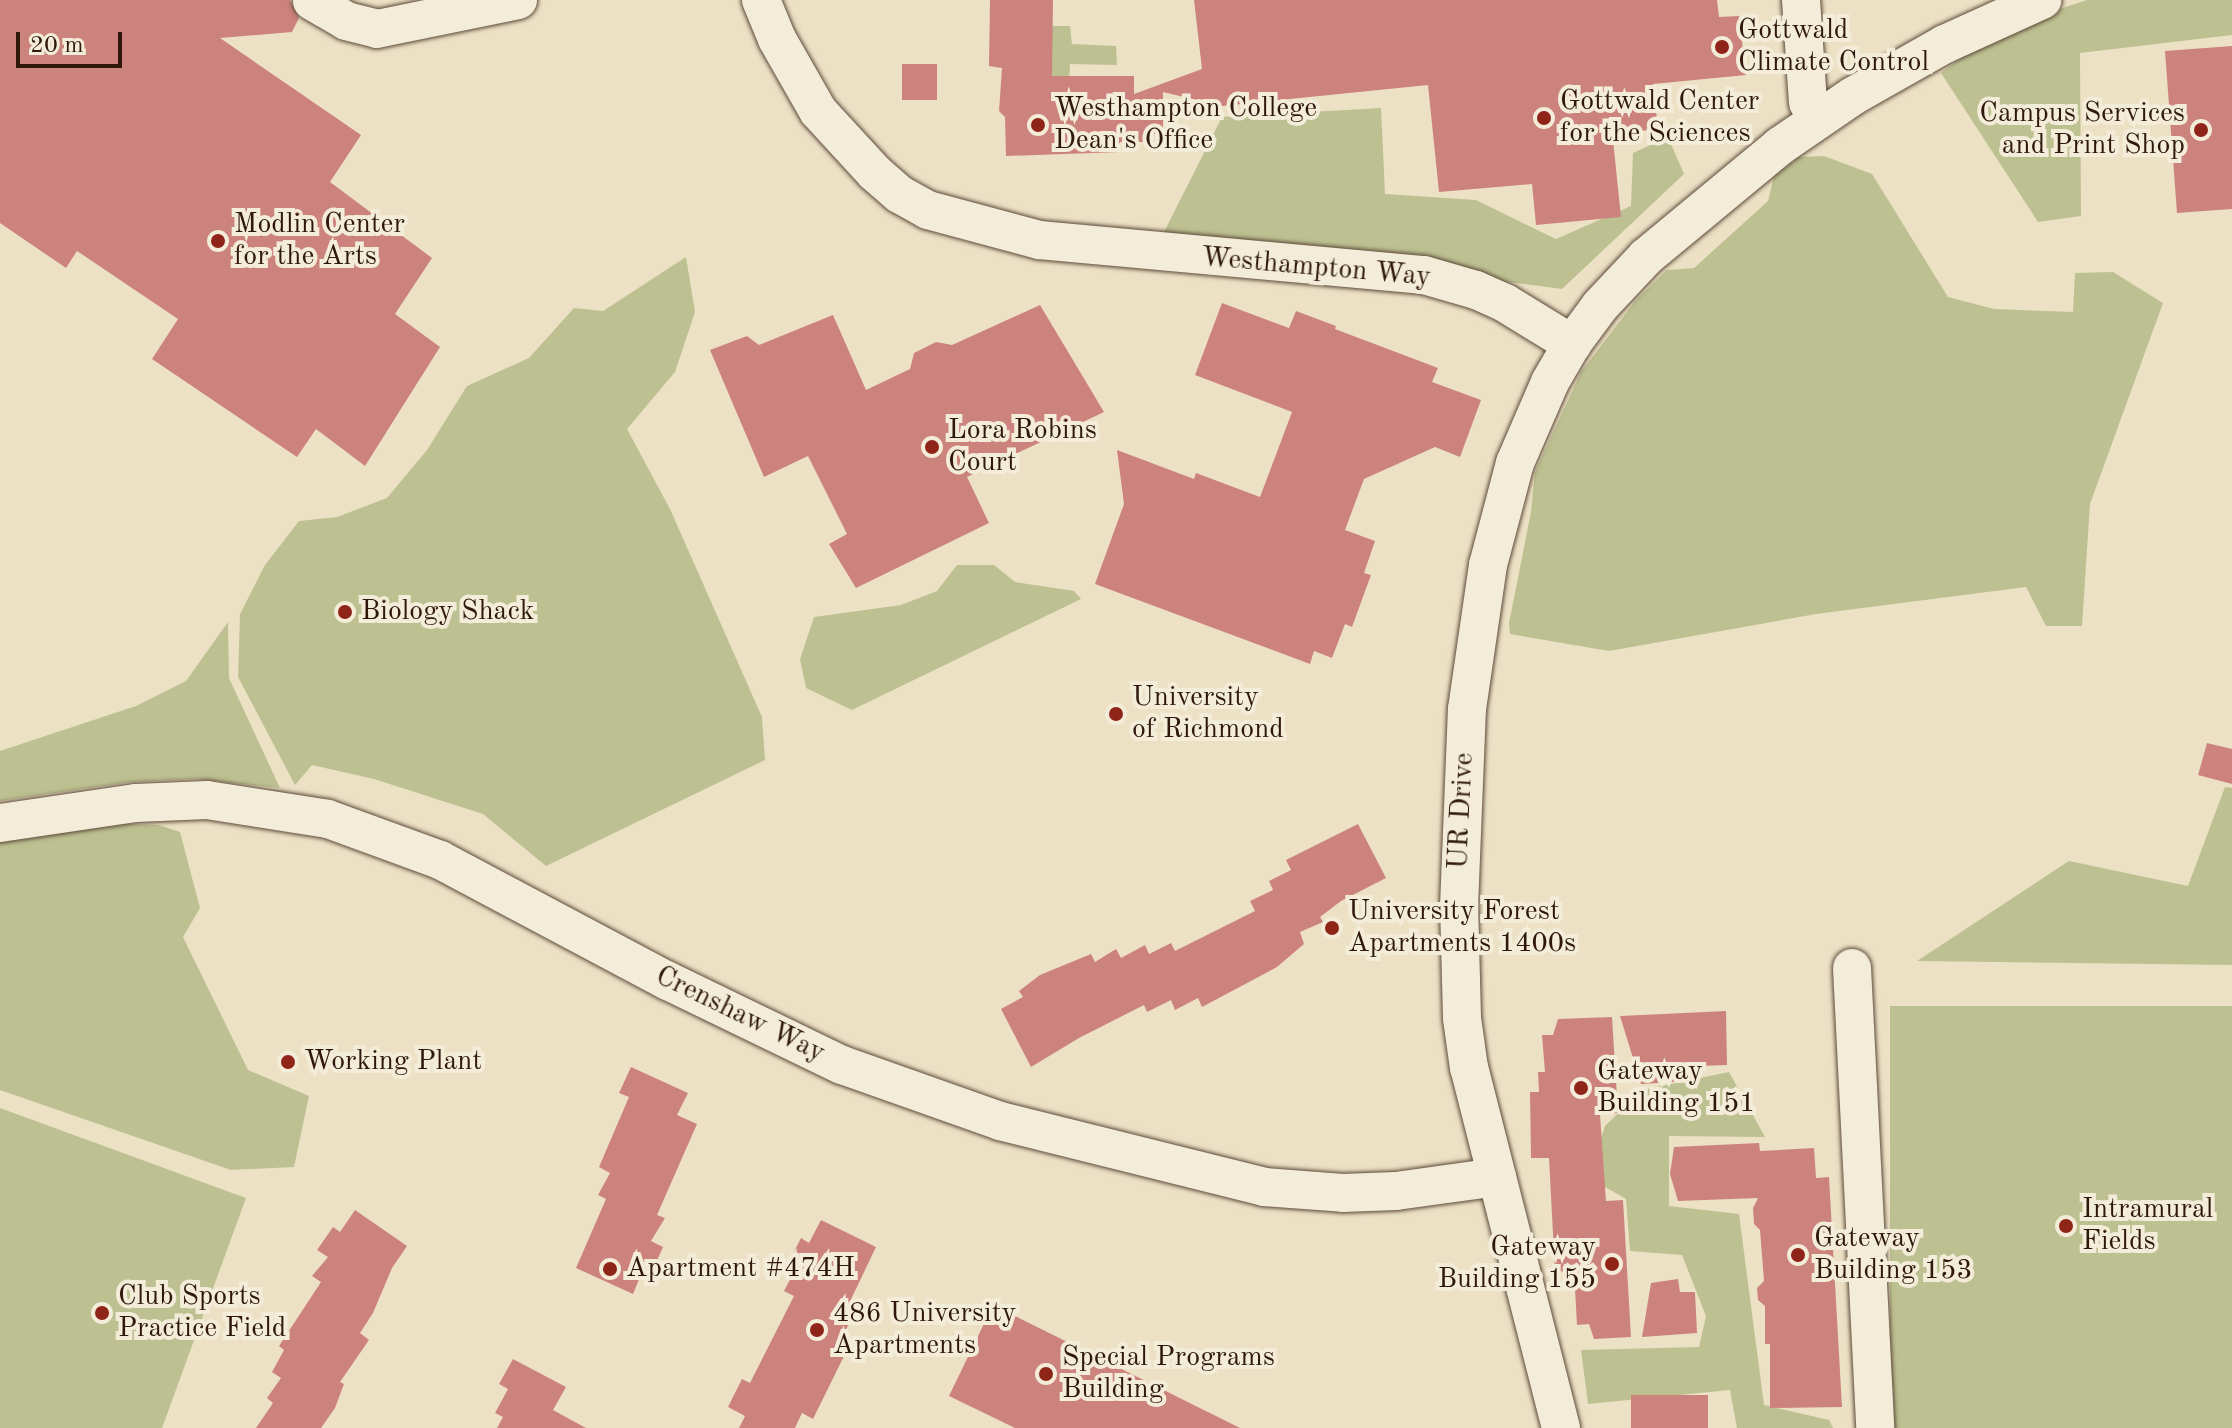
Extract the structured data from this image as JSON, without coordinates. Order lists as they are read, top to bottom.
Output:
{
  "streets": {
    "street": ["Westhampton Way", "UR Drive", "Crenshaw Way"]
  },
  "crossings": [
    ["Westhampton Way", "UR Drive"],
    ["UR Drive", "Crenshaw Way"]
  ],
  "places": [
    "Gottwald Climate Control",
    "Gottwald Center for the Sciences",
    "Westhampton College Dean's Office",
    "Campus Services and Print Shop",
    "Modlin Center for the Arts",
    "Lora Robins Court",
    "Biology Shack",
    "University of Richmond",
    "University Forest Apartments 1400s",
    "Working Plant",
    "Gateway Building 151",
    "Intramural Fields",
    "Gateway Building 153",
    "Gateway Building 155",
    "Apartment #474H",
    "Club Sports Practice Field",
    "486 University Apartments",
    "Special Programs Building"
  ],
  "scale_bar": "20 m"
}
